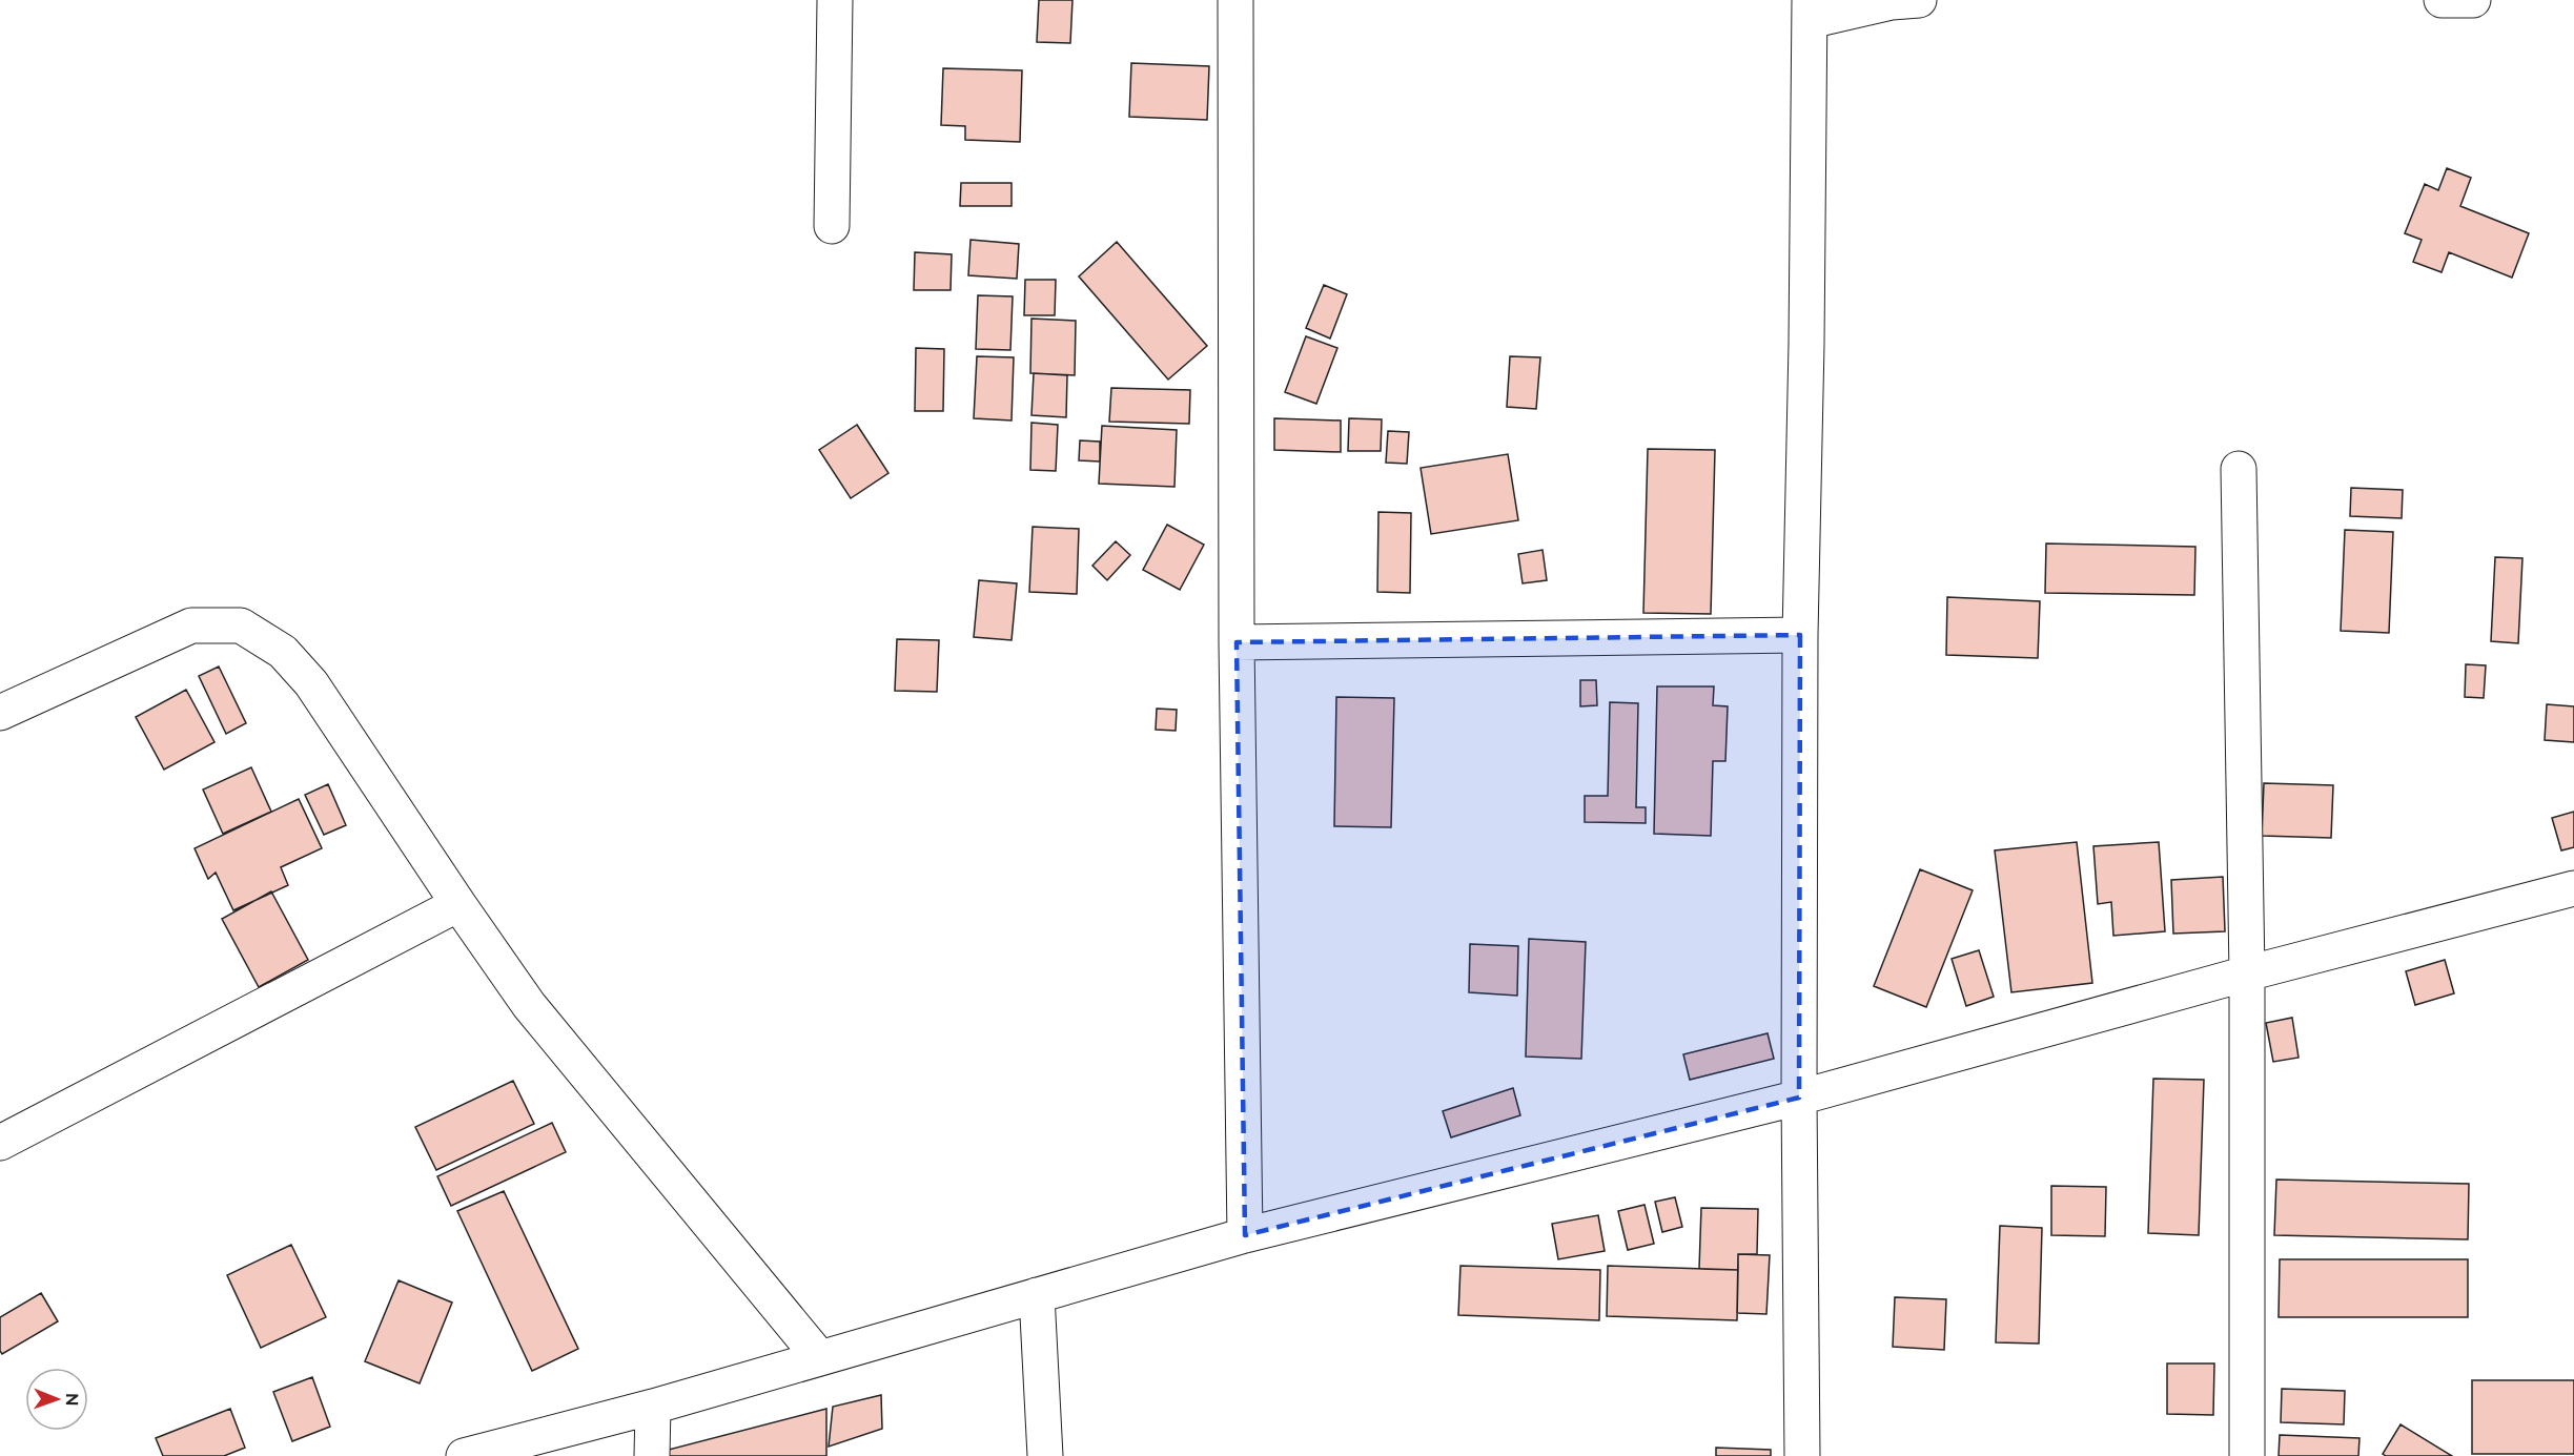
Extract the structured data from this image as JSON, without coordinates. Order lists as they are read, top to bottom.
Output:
{
  "north": "right"
}
